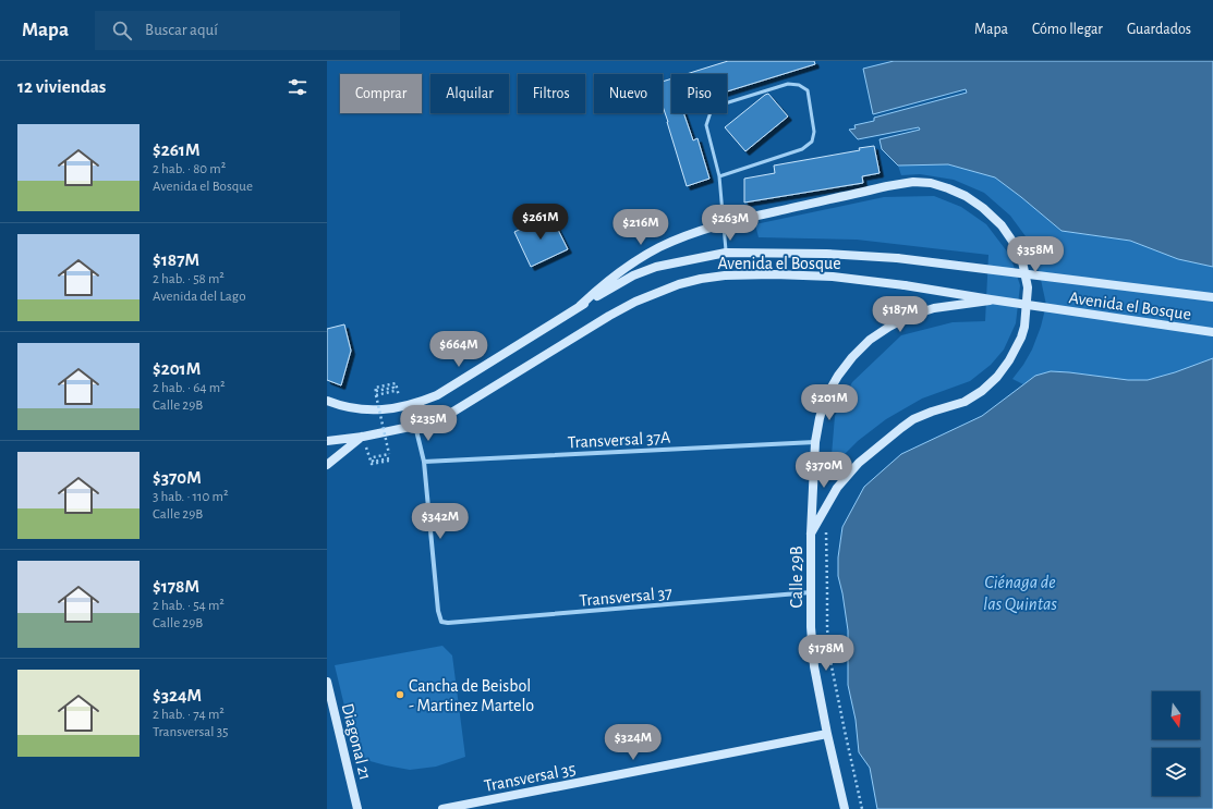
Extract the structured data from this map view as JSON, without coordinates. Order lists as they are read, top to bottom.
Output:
{
  "streets": {
    "main road": [
      "Avenida el Bosque",
      "Calle 29B",
      "Diagonal 21",
      "Transversal 35"
    ],
    "street": ["Transversal 37A", "Transversal 37"]
  },
  "crossings": [
    ["Avenida el Bosque", "Calle 29B"],
    ["Transversal 37A", "Calle 29B"],
    ["Transversal 37A", "Transversal 37"],
    ["Calle 29B", "Transversal 37"],
    ["Calle 29B", "Transversal 35"]
  ],
  "water": ["Ciénaga de las Quintas"],
  "places": ["Cancha de Beisbol - Martinez Martelo"],
  "north": "bottom",
  "page": {
    "header": "Mapa",
    "search": "Buscar aquí",
    "nav": ["Mapa", "Cómo llegar", "Guardados"],
    "heading": "12 viviendas",
    "chip": [
      "Comprar",
      "Alquilar",
      "Filtros",
      "Nuevo",
      "Piso"
    ],
    "list": [
      {
        "name": "$261M",
        "note": "2 hab. · 80 m² · Avenida el Bosque"
      },
      {
        "name": "$187M",
        "note": "2 hab. · 58 m² · Avenida del Lago"
      },
      {
        "name": "$201M",
        "note": "2 hab. · 64 m² · Calle 29B"
      },
      {
        "name": "$370M",
        "note": "3 hab. · 110 m² · Calle 29B"
      },
      {
        "name": "$178M",
        "note": "2 hab. · 54 m² · Calle 29B"
      },
      {
        "name": "$324M",
        "note": "2 hab. · 74 m² · Transversal 35"
      }
    ],
    "price": [
      "$261M",
      "$263M",
      "$216M",
      "$358M",
      "$187M",
      "$664M",
      "$201M",
      "$235M",
      "$370M",
      "$342M",
      "$178M",
      "$324M"
    ]
  }
}
